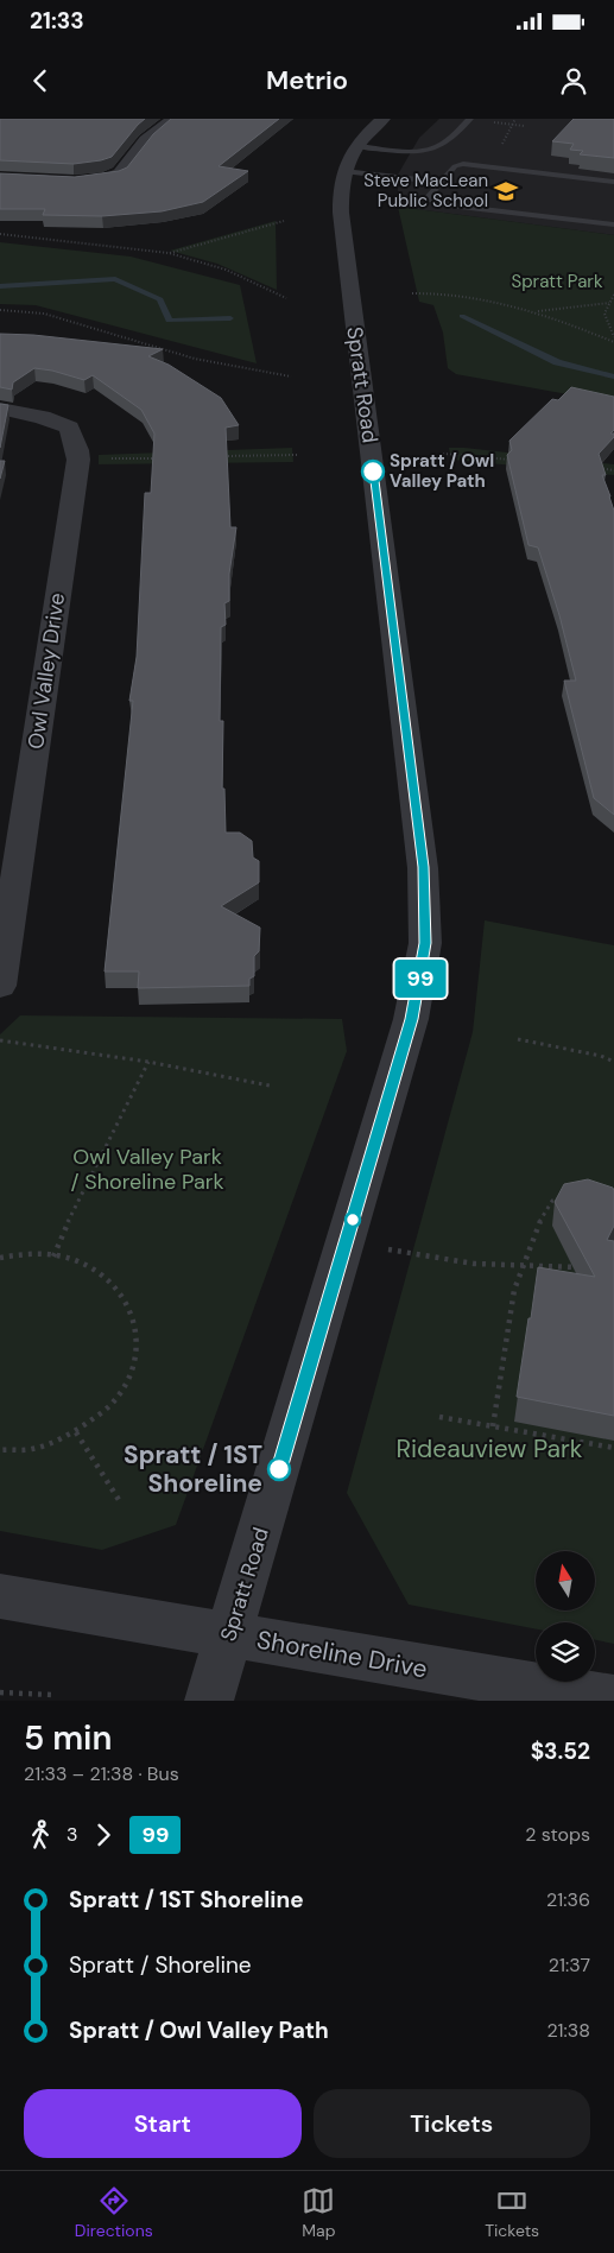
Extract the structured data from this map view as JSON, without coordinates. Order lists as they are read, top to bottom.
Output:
{
  "streets": {
    "street": ["Spratt Road", "Owl Valley Drive", "Shoreline Drive"]
  },
  "crossings": [
    ["Spratt Road", "Shoreline Drive"]
  ],
  "parks": ["Spratt Park", "Owl Valley Park / Shoreline Park", "Rideauview Park"],
  "places": {
    "school or university": ["Steve MacLean Public School"],
    "other": ["Spratt / Owl Valley Path", "Spratt / 1ST Shoreline"]
  },
  "lines": ["bus line 99"],
  "north": "top",
  "page": {
    "status": "21:33",
    "header": "Metrio",
    "on_map": "99",
    "heading": ["5 min", "21:33 – 21:38 · Bus", "$3.52"],
    "legs": ["3", "99", "2 stops"],
    "list": [
      {
        "name": "Spratt / 1ST Shoreline",
        "value": "21:36"
      },
      {
        "name": "Spratt / Shoreline",
        "value": "21:37"
      },
      {
        "name": "Spratt / Owl Valley Path",
        "value": "21:38"
      }
    ],
    "buttons": ["Start", "Tickets"],
    "tabs": ["Directions", "Map", "Tickets"]
  }
}
